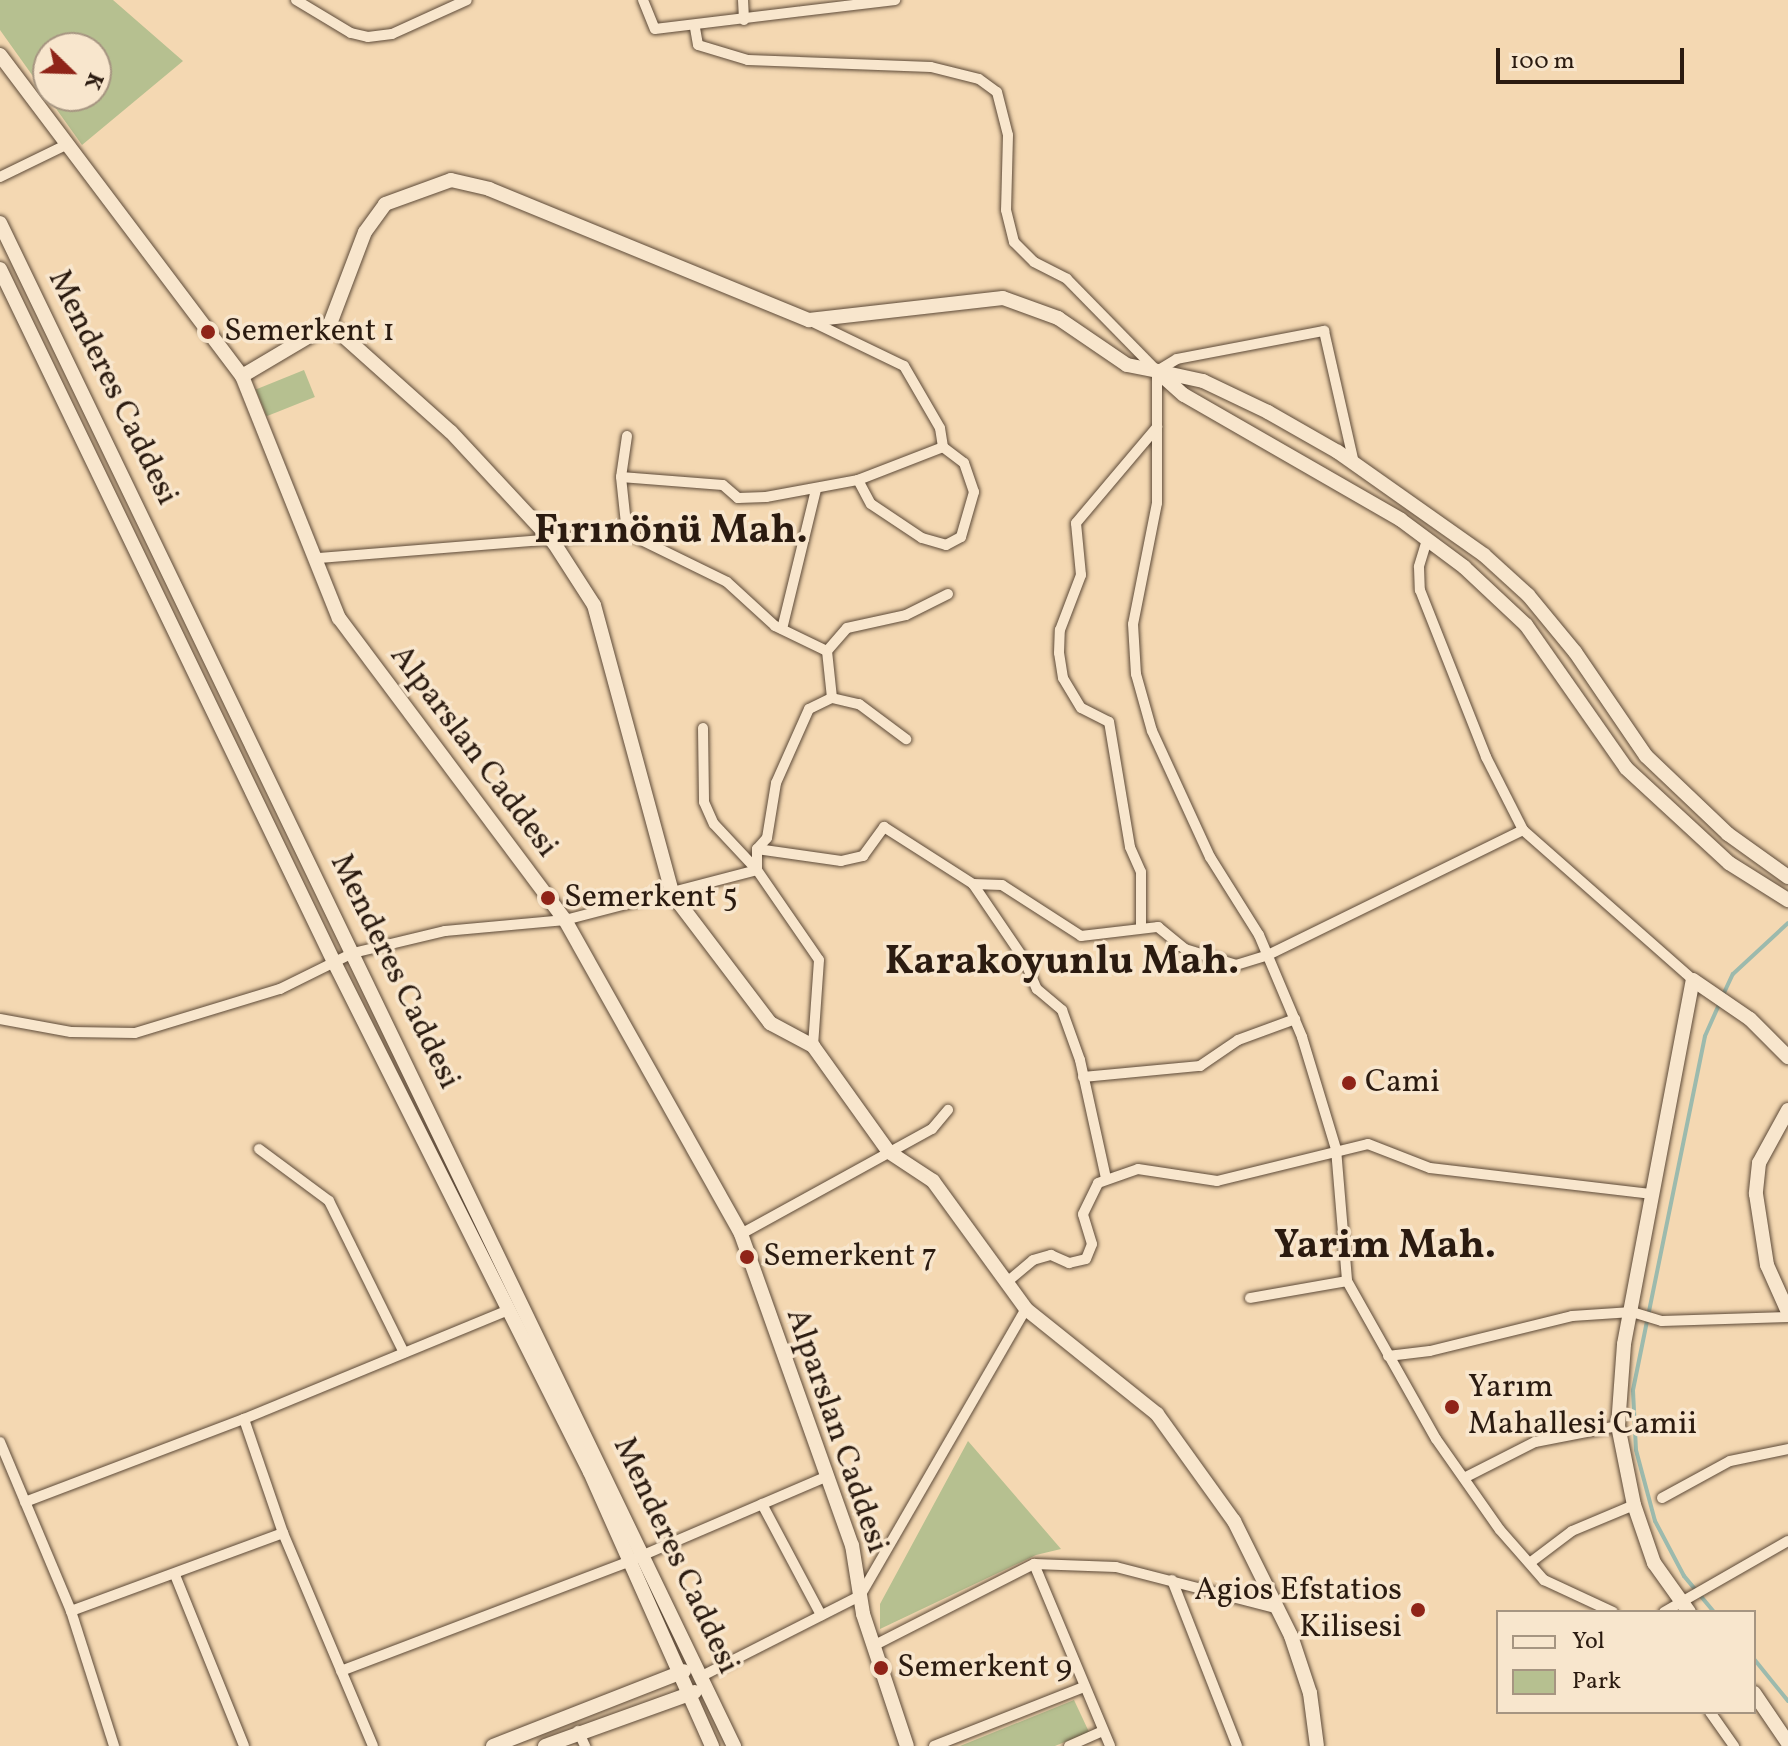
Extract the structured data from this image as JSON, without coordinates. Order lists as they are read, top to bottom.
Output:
{
  "streets": {
    "main road": ["Menderes Caddesi", "Alparslan Caddesi"]
  },
  "districts": ["Fırınönü Mah.", "Karakoyunlu Mah.", "Yarim Mah."],
  "places": [
    "Semerkent 1",
    "Semerkent 5",
    "Cami",
    "Semerkent 7",
    "Yarım Mahallesi Camii",
    "Agios Efstatios Kilisesi",
    "Semerkent 9"
  ],
  "legend": ["Yol", "Park"],
  "scale_bar": "100 m",
  "north": "bottom right"
}
